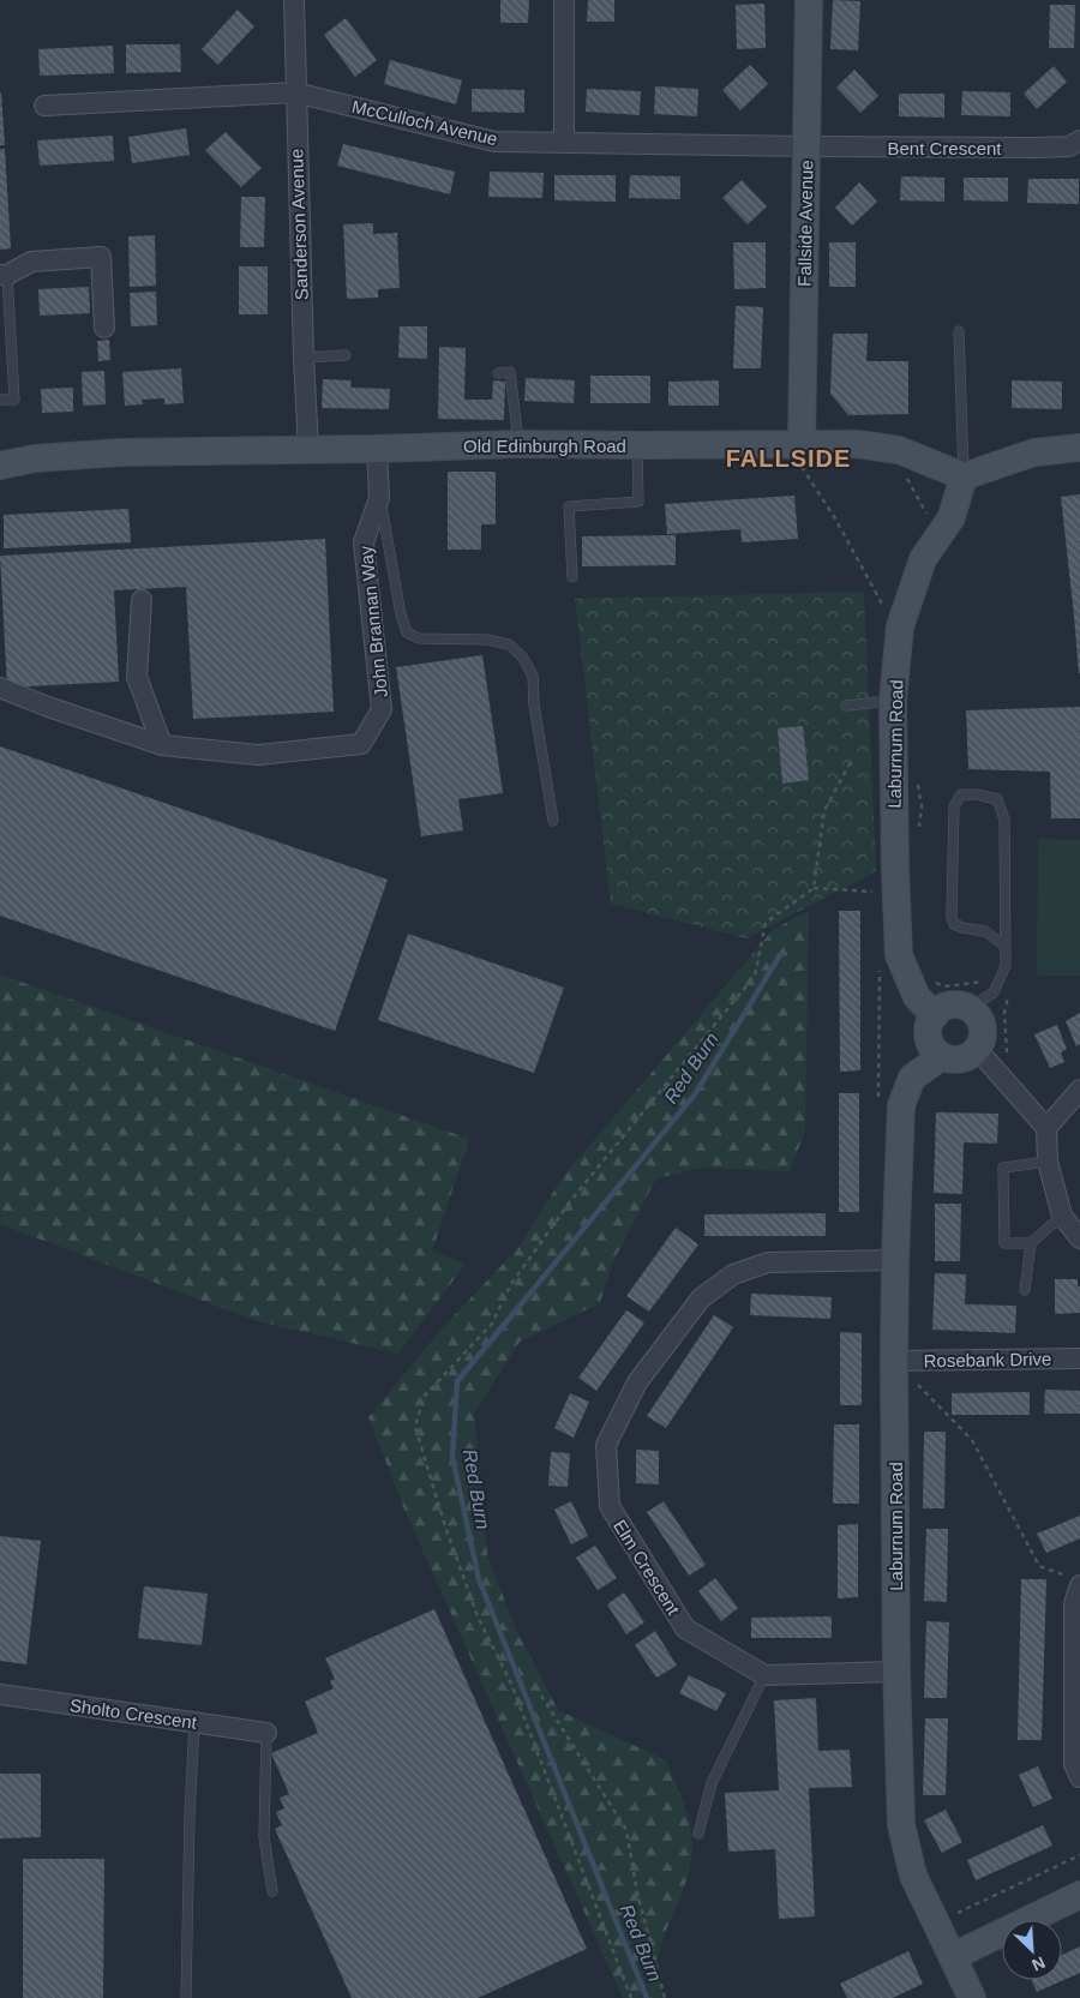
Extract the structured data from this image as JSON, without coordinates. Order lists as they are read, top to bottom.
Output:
{
  "streets": {
    "street": [
      "McCulloch Avenue",
      "Bent Crescent",
      "Fallside Avenue",
      "Sanderson Avenue",
      "Old Edinburgh Road",
      "John Brannan Way",
      "Laburnum Road",
      "Rosebank Drive",
      "Elm Crescent",
      "Sholto Crescent"
    ]
  },
  "crossings": [
    ["McCulloch Avenue", "Bent Crescent"],
    ["McCulloch Avenue", "Fallside Avenue"],
    ["McCulloch Avenue", "Sanderson Avenue"],
    ["Bent Crescent", "Fallside Avenue"],
    ["Fallside Avenue", "Old Edinburgh Road"],
    ["Sanderson Avenue", "Old Edinburgh Road"],
    ["Old Edinburgh Road", "John Brannan Way"],
    ["Old Edinburgh Road", "Laburnum Road"],
    ["Laburnum Road", "Rosebank Drive"],
    ["Laburnum Road", "Elm Crescent"]
  ],
  "districts": ["FALLSIDE"],
  "water": ["Red Burn"],
  "north": "bottom right"
}
